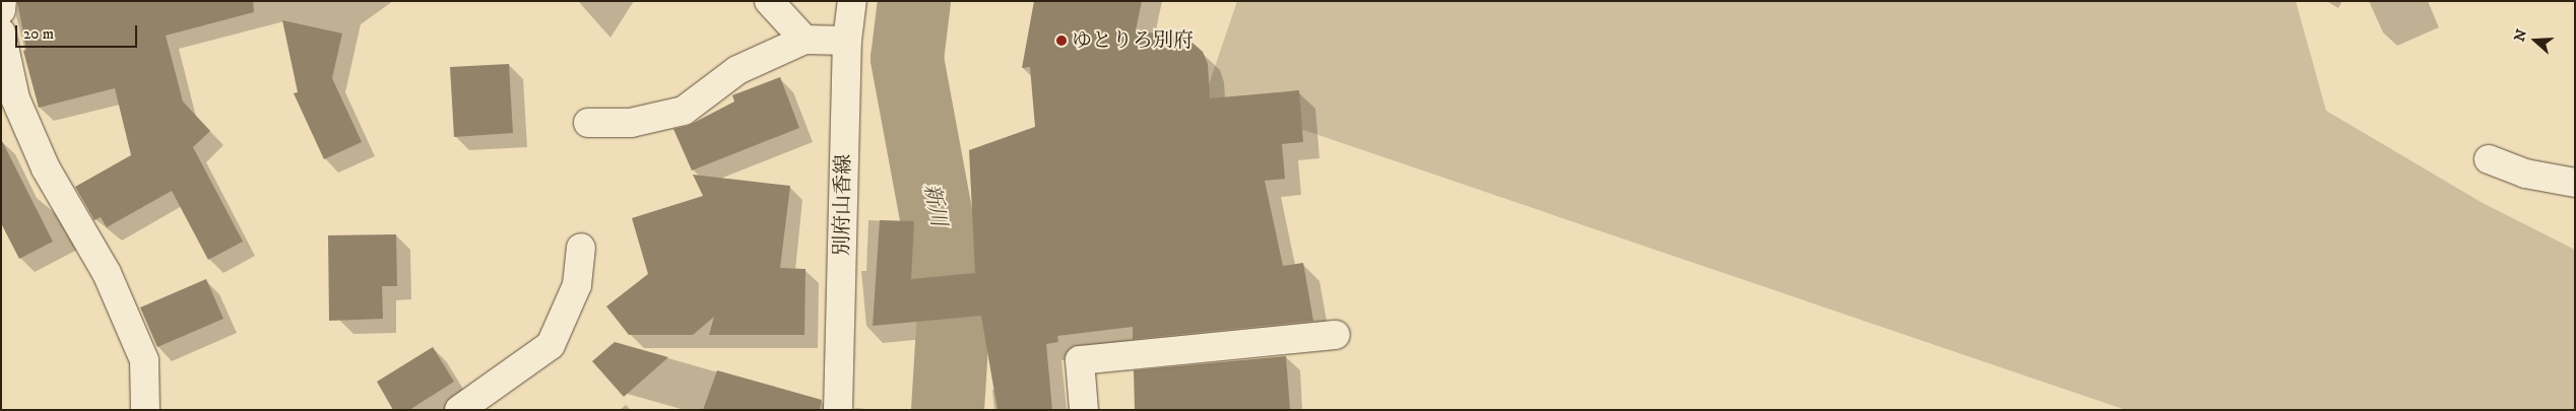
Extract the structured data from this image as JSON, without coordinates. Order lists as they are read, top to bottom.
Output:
{
  "streets": {
    "street": ["別府山香線"]
  },
  "water": ["新川"],
  "places": ["ゆとりろ別府"],
  "scale_bar": "20 m",
  "north": "left"
}
